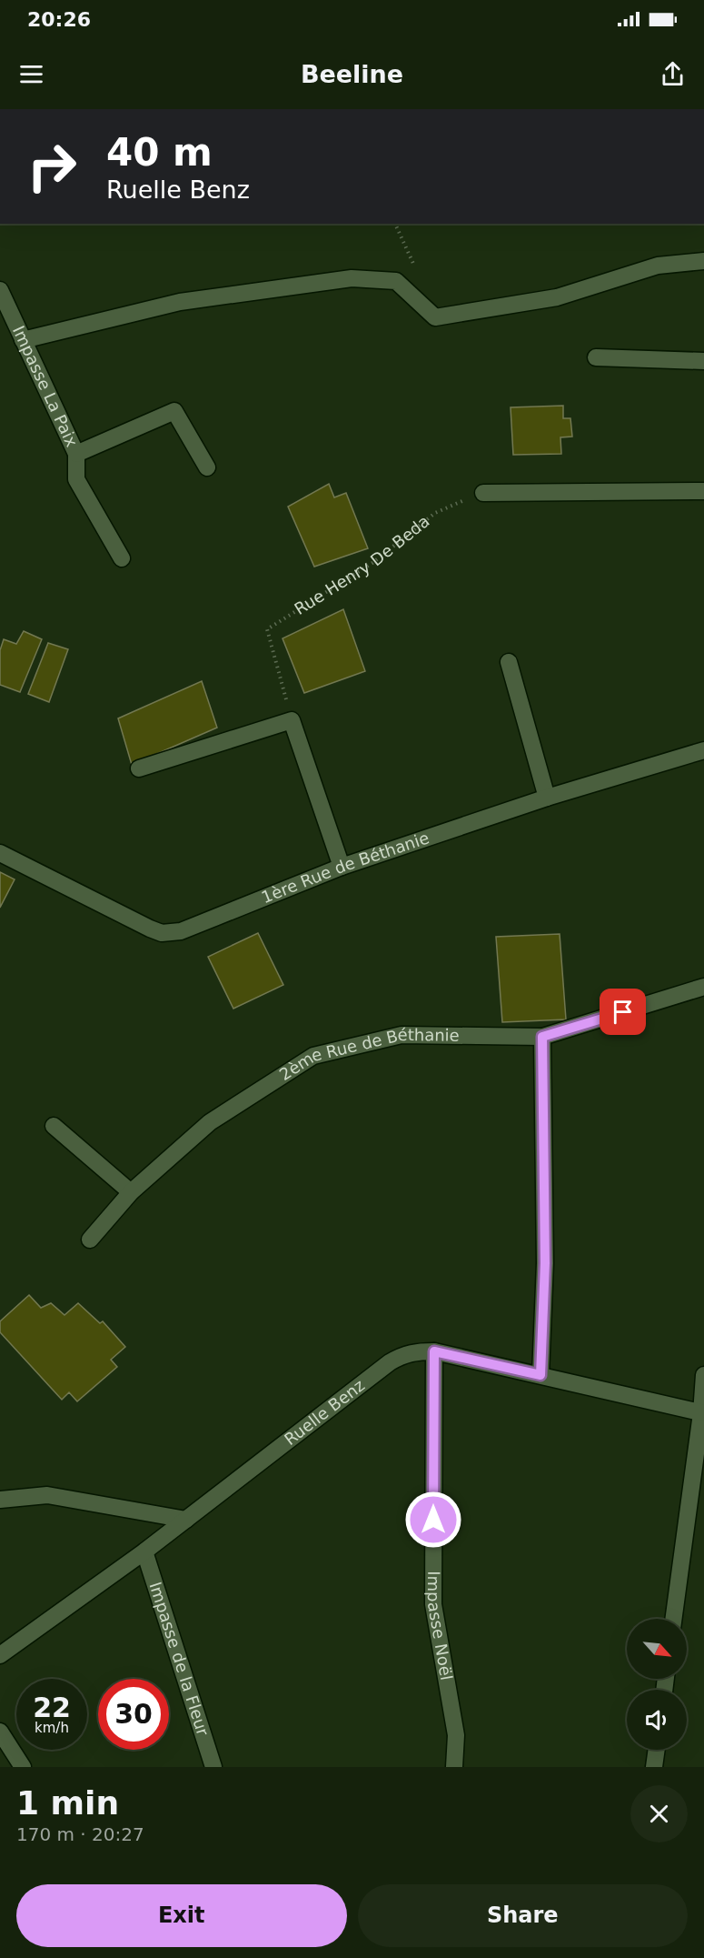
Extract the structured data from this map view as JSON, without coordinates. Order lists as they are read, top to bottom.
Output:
{
  "streets": {
    "street": [
      "Impasse La Paix",
      "1ère Rue de Béthanie",
      "2ème Rue de Béthanie",
      "Ruelle Benz",
      "Impasse Noël",
      "Impasse de la Fleur"
    ],
    "path": ["Rue Henry De Beda"]
  },
  "crossings": [
    ["Ruelle Benz", "Impasse Noël"],
    ["Ruelle Benz", "Impasse de la Fleur"]
  ],
  "north": "bottom right",
  "page": {
    "status": "20:26",
    "header": "Beeline",
    "turn": ["40 m", "Ruelle Benz"],
    "speed": "22 km/h",
    "limit": "30",
    "heading": ["1 min", "170 m · 20:27"],
    "buttons": ["Exit", "Share"]
  }
}
